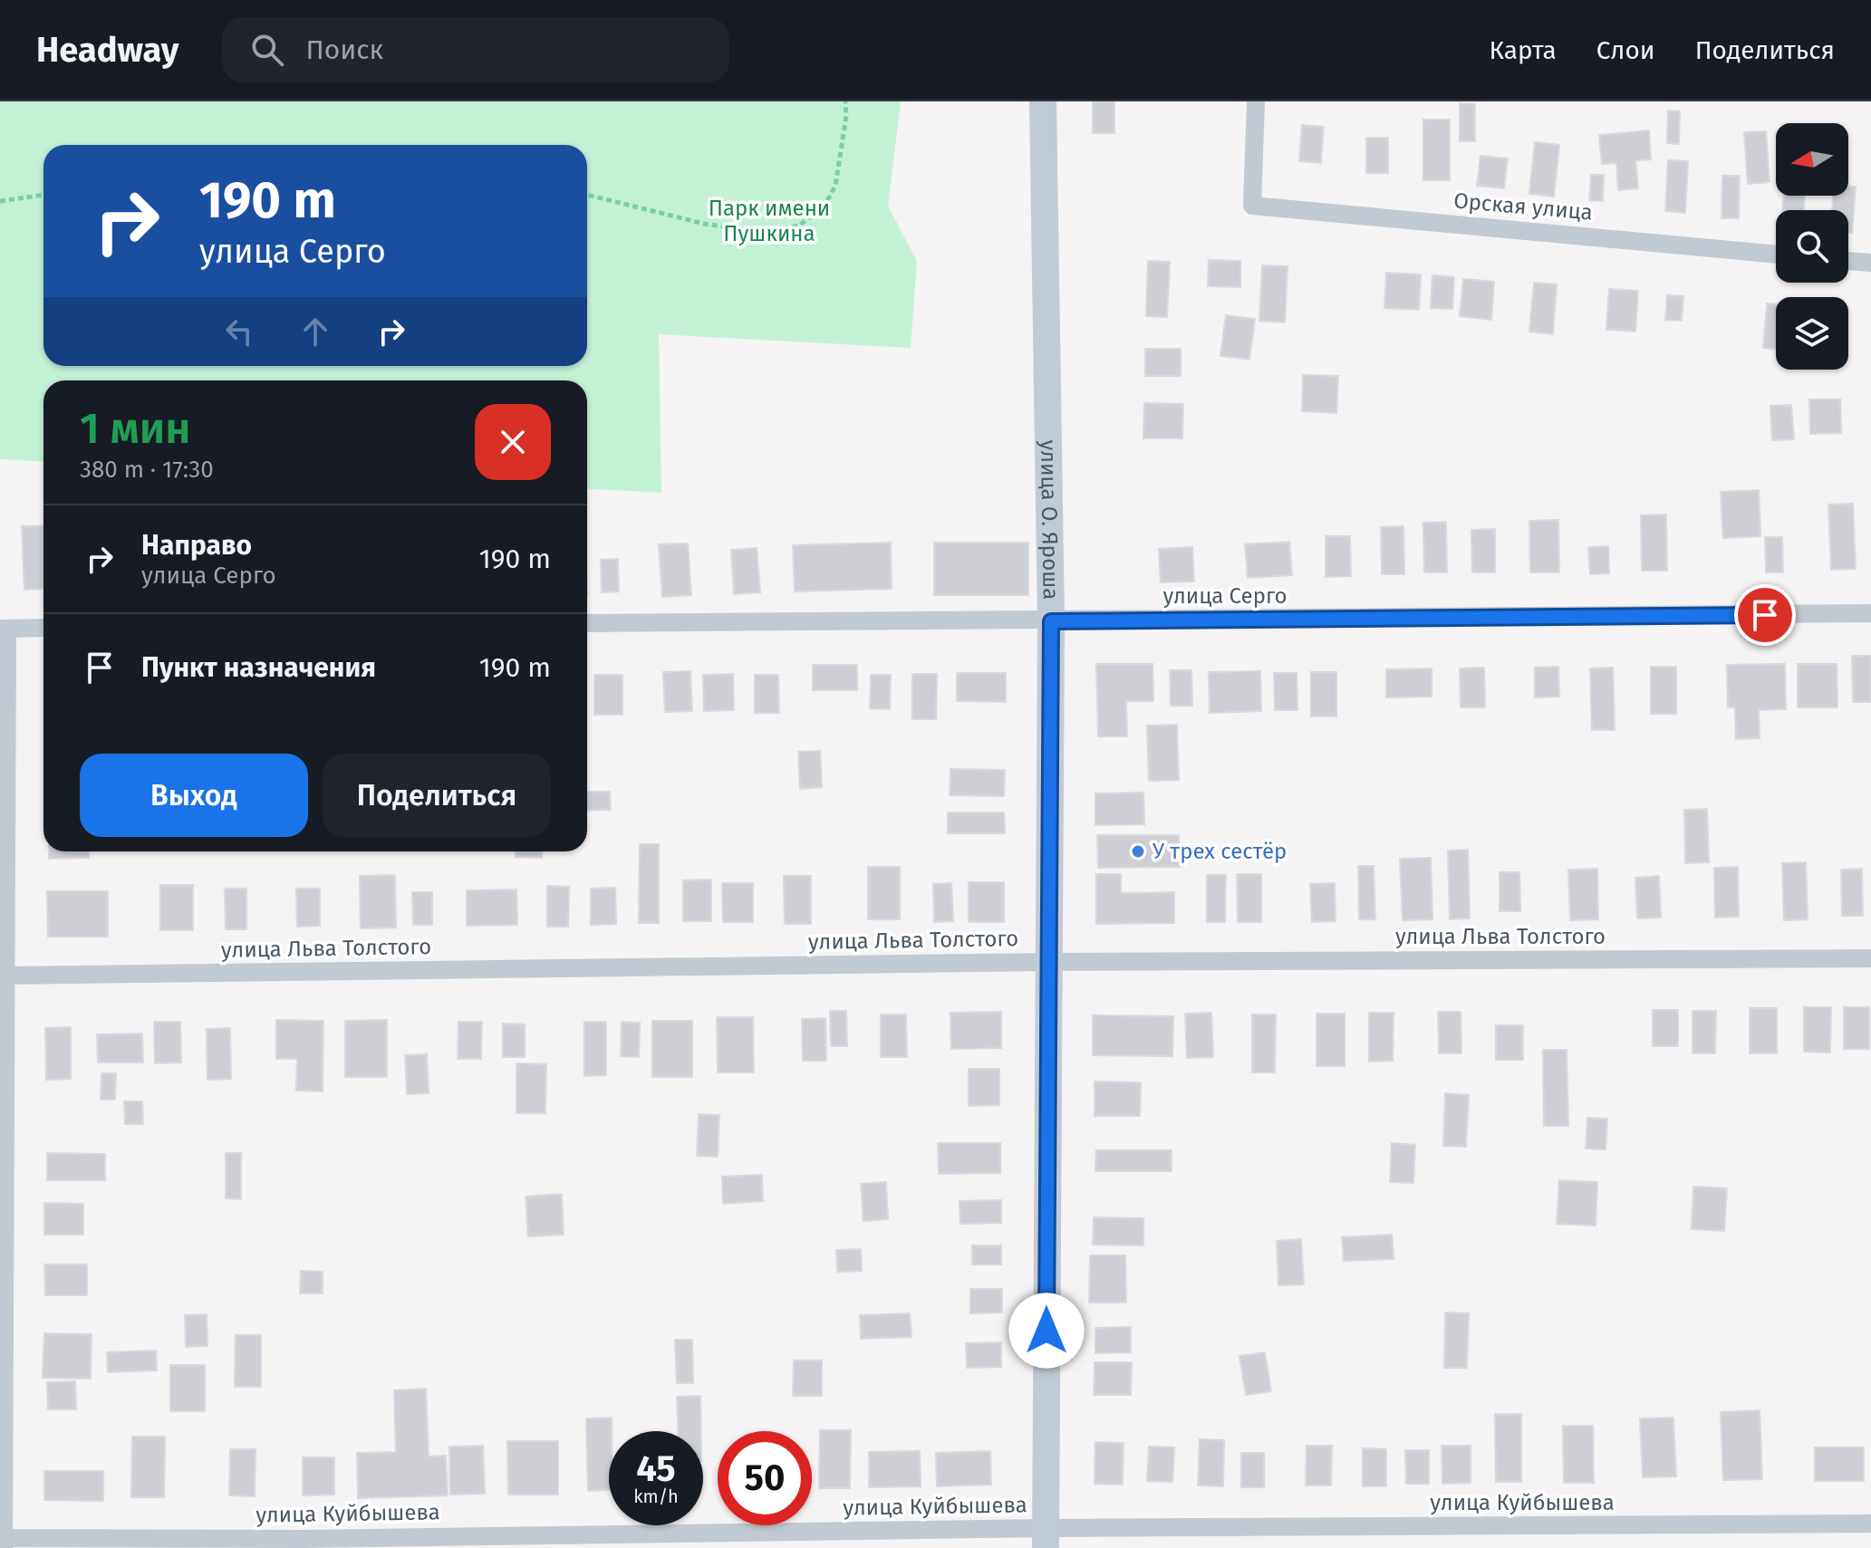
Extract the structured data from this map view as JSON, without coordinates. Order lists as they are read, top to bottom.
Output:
{
  "streets": {
    "main road": ["улица О. Яроша"],
    "street": [
      "Орская улица",
      "улица Серго",
      "улица Льва Толстого",
      "улица Куйбышева"
    ]
  },
  "crossings": [
    ["улица О. Яроша", "улица Серго"],
    ["улица О. Яроша", "улица Льва Толстого"],
    ["улица О. Яроша", "улица Куйбышева"]
  ],
  "parks": ["Парк имени Пушкина"],
  "places": ["У трех сестёр"],
  "north": "left",
  "page": {
    "header": "Headway",
    "search": "Поиск",
    "nav": ["Карта", "Слои", "Поделиться"],
    "turn": ["190 m", "улица Серго"],
    "heading": ["1 мин", "380 m · 17:30"],
    "list": [
      {
        "name": "Направо",
        "note": "улица Серго",
        "value": "190 m"
      },
      {
        "name": "Пункт назначения",
        "value": "190 m"
      }
    ],
    "buttons": ["Выход", "Поделиться"],
    "speed": "45 km/h",
    "limit": "50"
  }
}
